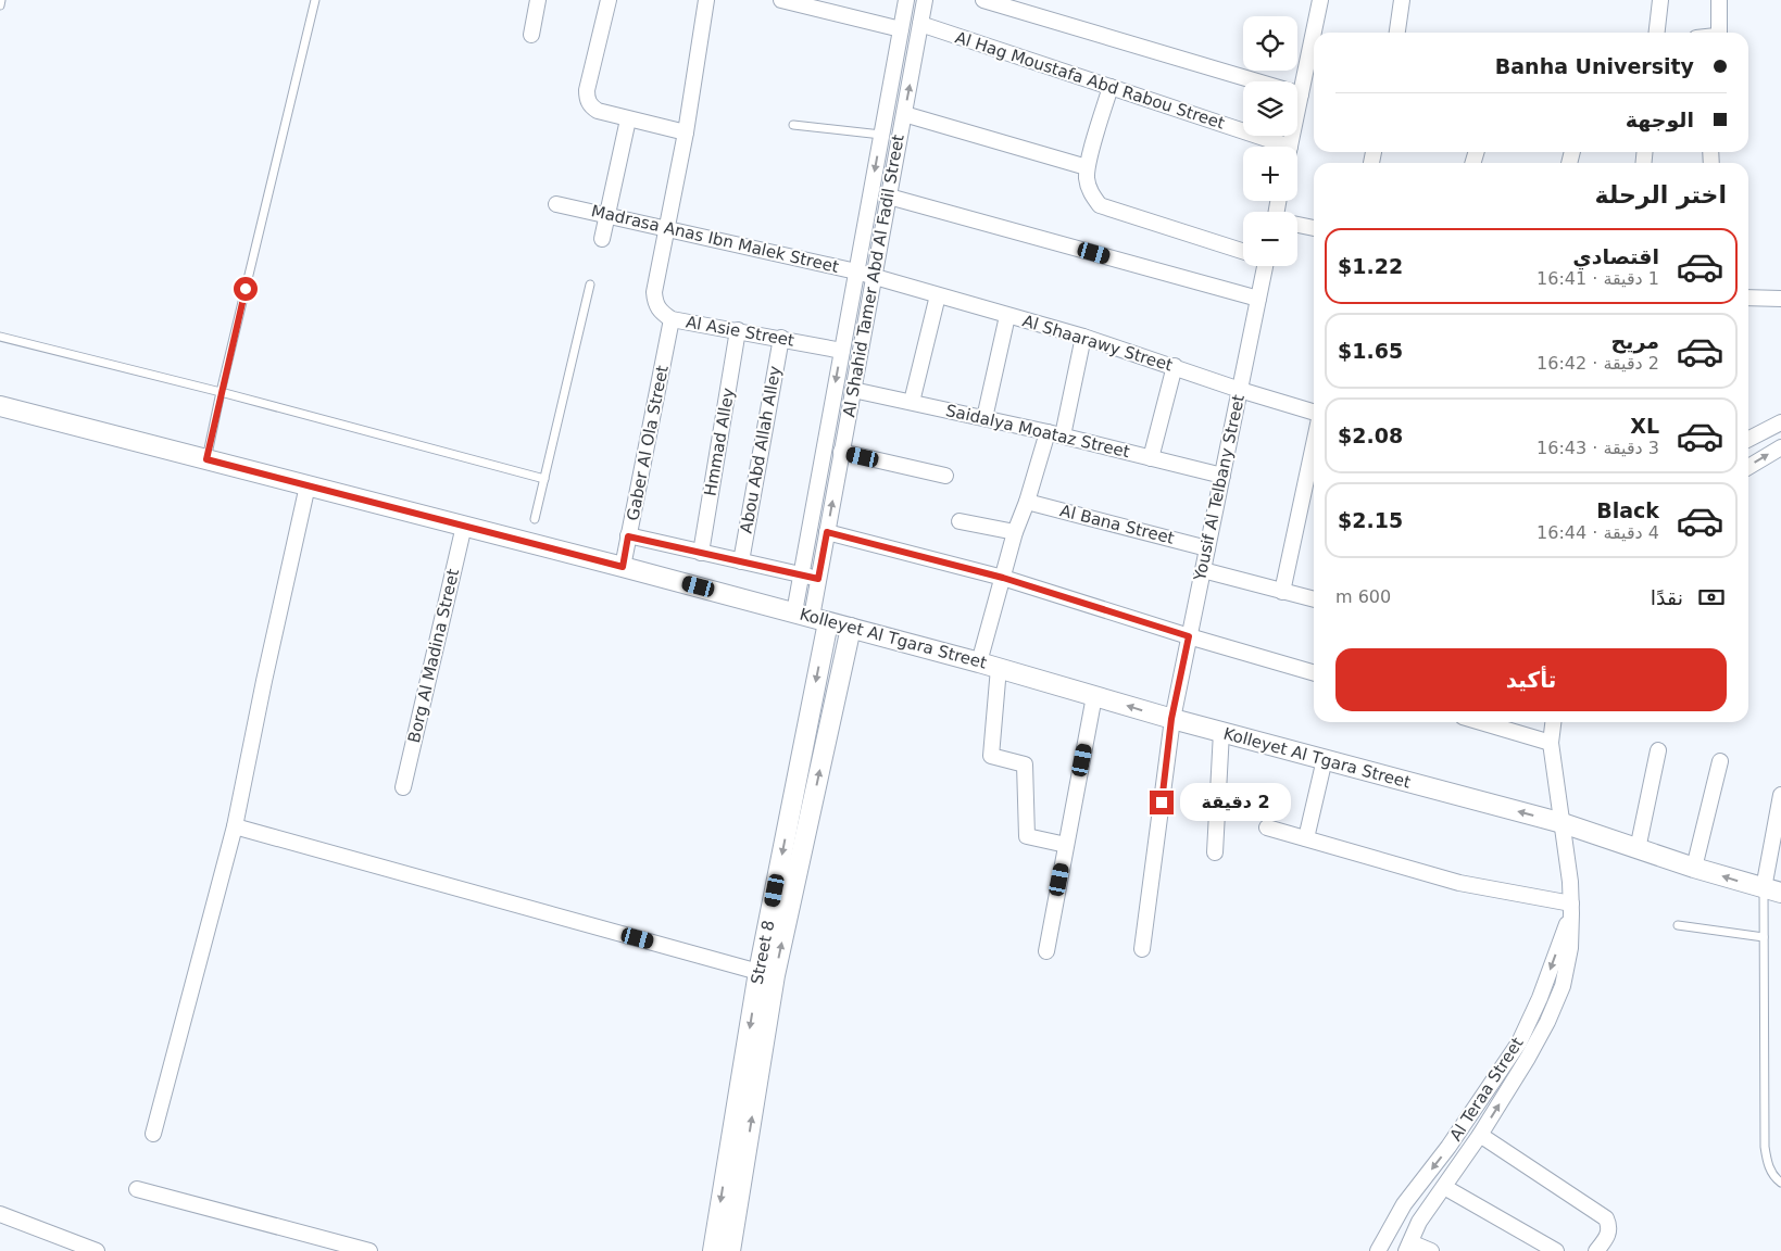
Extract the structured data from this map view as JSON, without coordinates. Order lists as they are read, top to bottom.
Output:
{
  "streets": {
    "street": [
      "Al Hag Moustafa Abd Rabou Street",
      "Madrasa Anas Ibn Malek Street",
      "Al Shahid Tamer Abd Al Fadil Street",
      "Al Asie Street",
      "Al Shaarawy Street",
      "Saidalya Moataz Street",
      "Hmmad Alley",
      "Gaber Al Ola Street",
      "Abou Abd Allah Alley",
      "Yousif Al Telbany Street",
      "Al Bana Street",
      "Kolleyet Al Tgara Street",
      "Borg Al Madina Street",
      "Street 8",
      "Al Teraa Street"
    ]
  },
  "crossings": [
    ["Al Hag Moustafa Abd Rabou Street", "Al Shahid Tamer Abd Al Fadil Street"],
    ["Madrasa Anas Ibn Malek Street", "Al Shahid Tamer Abd Al Fadil Street"],
    ["Madrasa Anas Ibn Malek Street", "Al Asie Street"],
    ["Madrasa Anas Ibn Malek Street", "Al Shaarawy Street"],
    ["Al Shahid Tamer Abd Al Fadil Street", "Al Asie Street"],
    ["Al Shahid Tamer Abd Al Fadil Street", "Al Shaarawy Street"],
    ["Al Shahid Tamer Abd Al Fadil Street", "Saidalya Moataz Street"],
    ["Al Shahid Tamer Abd Al Fadil Street", "Kolleyet Al Tgara Street"],
    ["Al Shahid Tamer Abd Al Fadil Street", "Street 8"],
    ["Al Asie Street", "Hmmad Alley"],
    ["Al Asie Street", "Gaber Al Ola Street"],
    ["Al Asie Street", "Abou Abd Allah Alley"],
    ["Al Shaarawy Street", "Yousif Al Telbany Street"],
    ["Saidalya Moataz Street", "Yousif Al Telbany Street"],
    ["Gaber Al Ola Street", "Kolleyet Al Tgara Street"],
    ["Yousif Al Telbany Street", "Al Bana Street"],
    ["Yousif Al Telbany Street", "Kolleyet Al Tgara Street"],
    ["Kolleyet Al Tgara Street", "Borg Al Madina Street"],
    ["Kolleyet Al Tgara Street", "Street 8"],
    ["Kolleyet Al Tgara Street", "Al Teraa Street"]
  ],
  "page": {
    "map_buttons": ["+", "−"],
    "banner": ["Banha University", "الوجهة"],
    "heading": "اختر الرحلة",
    "list": [
      {
        "name": "اقتصادي",
        "note": "1 دقيقة · 16:41",
        "value": "$1.22"
      },
      {
        "name": "مريح",
        "note": "2 دقيقة · 16:42",
        "value": "$1.65"
      },
      {
        "name": "XL",
        "note": "3 دقيقة · 16:43",
        "value": "$2.08"
      },
      {
        "name": "Black",
        "note": "4 دقيقة · 16:44",
        "value": "$2.15"
      }
    ],
    "pay": ["نقدًا", "600 m"],
    "buttons": "تأكيد",
    "bubble": "2 دقيقة"
  }
}
